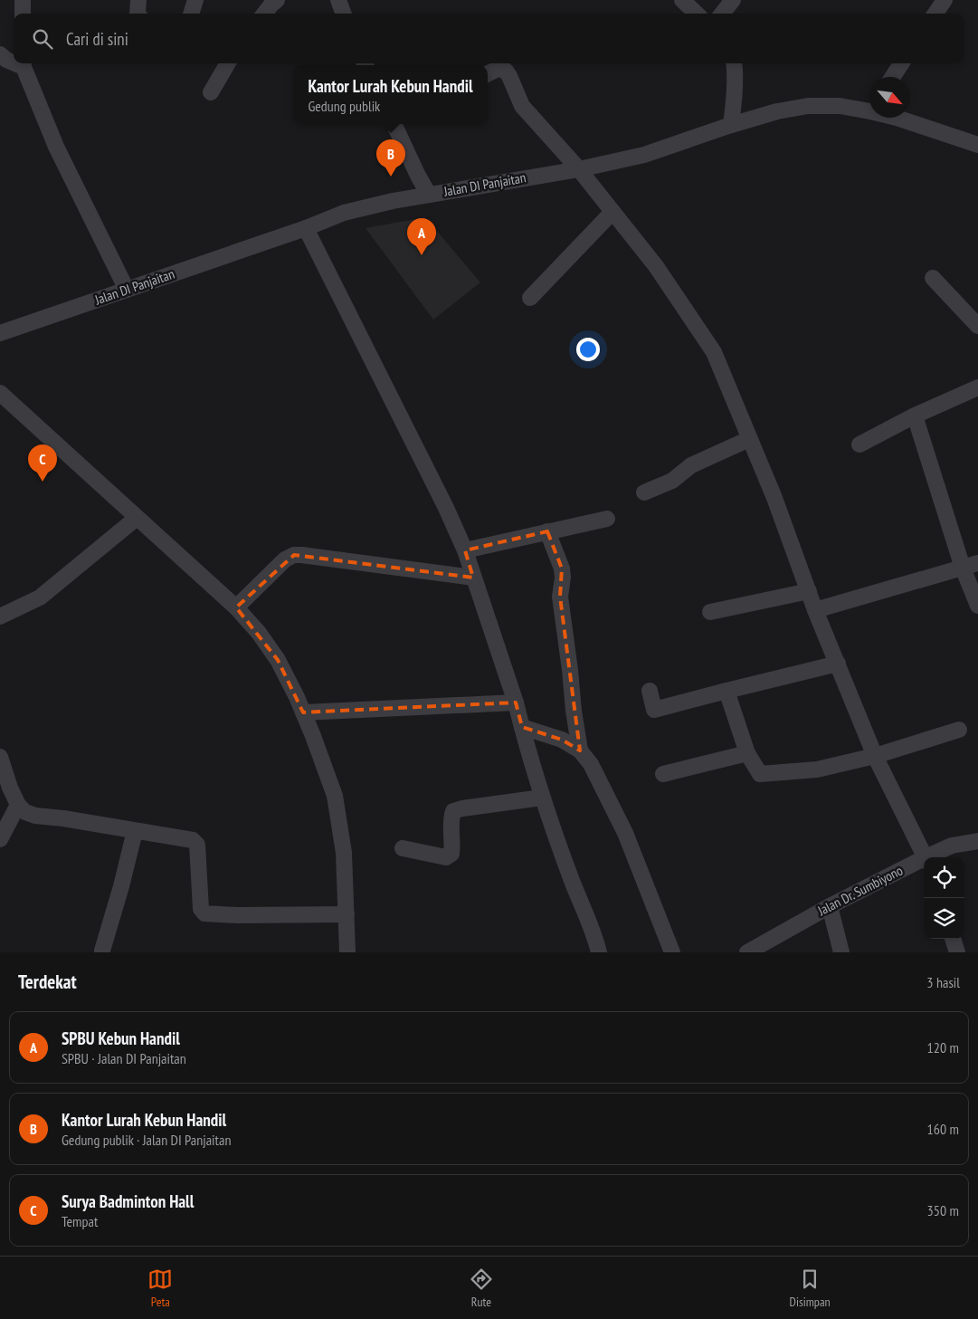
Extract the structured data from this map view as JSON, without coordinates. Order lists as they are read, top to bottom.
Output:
{
  "streets": {
    "street": ["Jalan DI Panjaitan", "Jalan Dr. Sumbiyono"]
  },
  "north": "bottom right",
  "page": {
    "search": "Cari di sini",
    "popup": ["Kantor Lurah Kebun Handil", "Gedung publik"],
    "pins": ["B", "A", "C"],
    "heading": ["Terdekat", "3 hasil"],
    "list": [
      {
        "mark": "A",
        "name": "SPBU Kebun Handil",
        "note": "SPBU · Jalan DI Panjaitan",
        "value": "120 m"
      },
      {
        "mark": "B",
        "name": "Kantor Lurah Kebun Handil",
        "note": "Gedung publik · Jalan DI Panjaitan",
        "value": "160 m"
      },
      {
        "mark": "C",
        "name": "Surya Badminton Hall",
        "note": "Tempat",
        "value": "350 m"
      }
    ],
    "nav": ["Peta", "Rute", "Disimpan"]
  }
}
